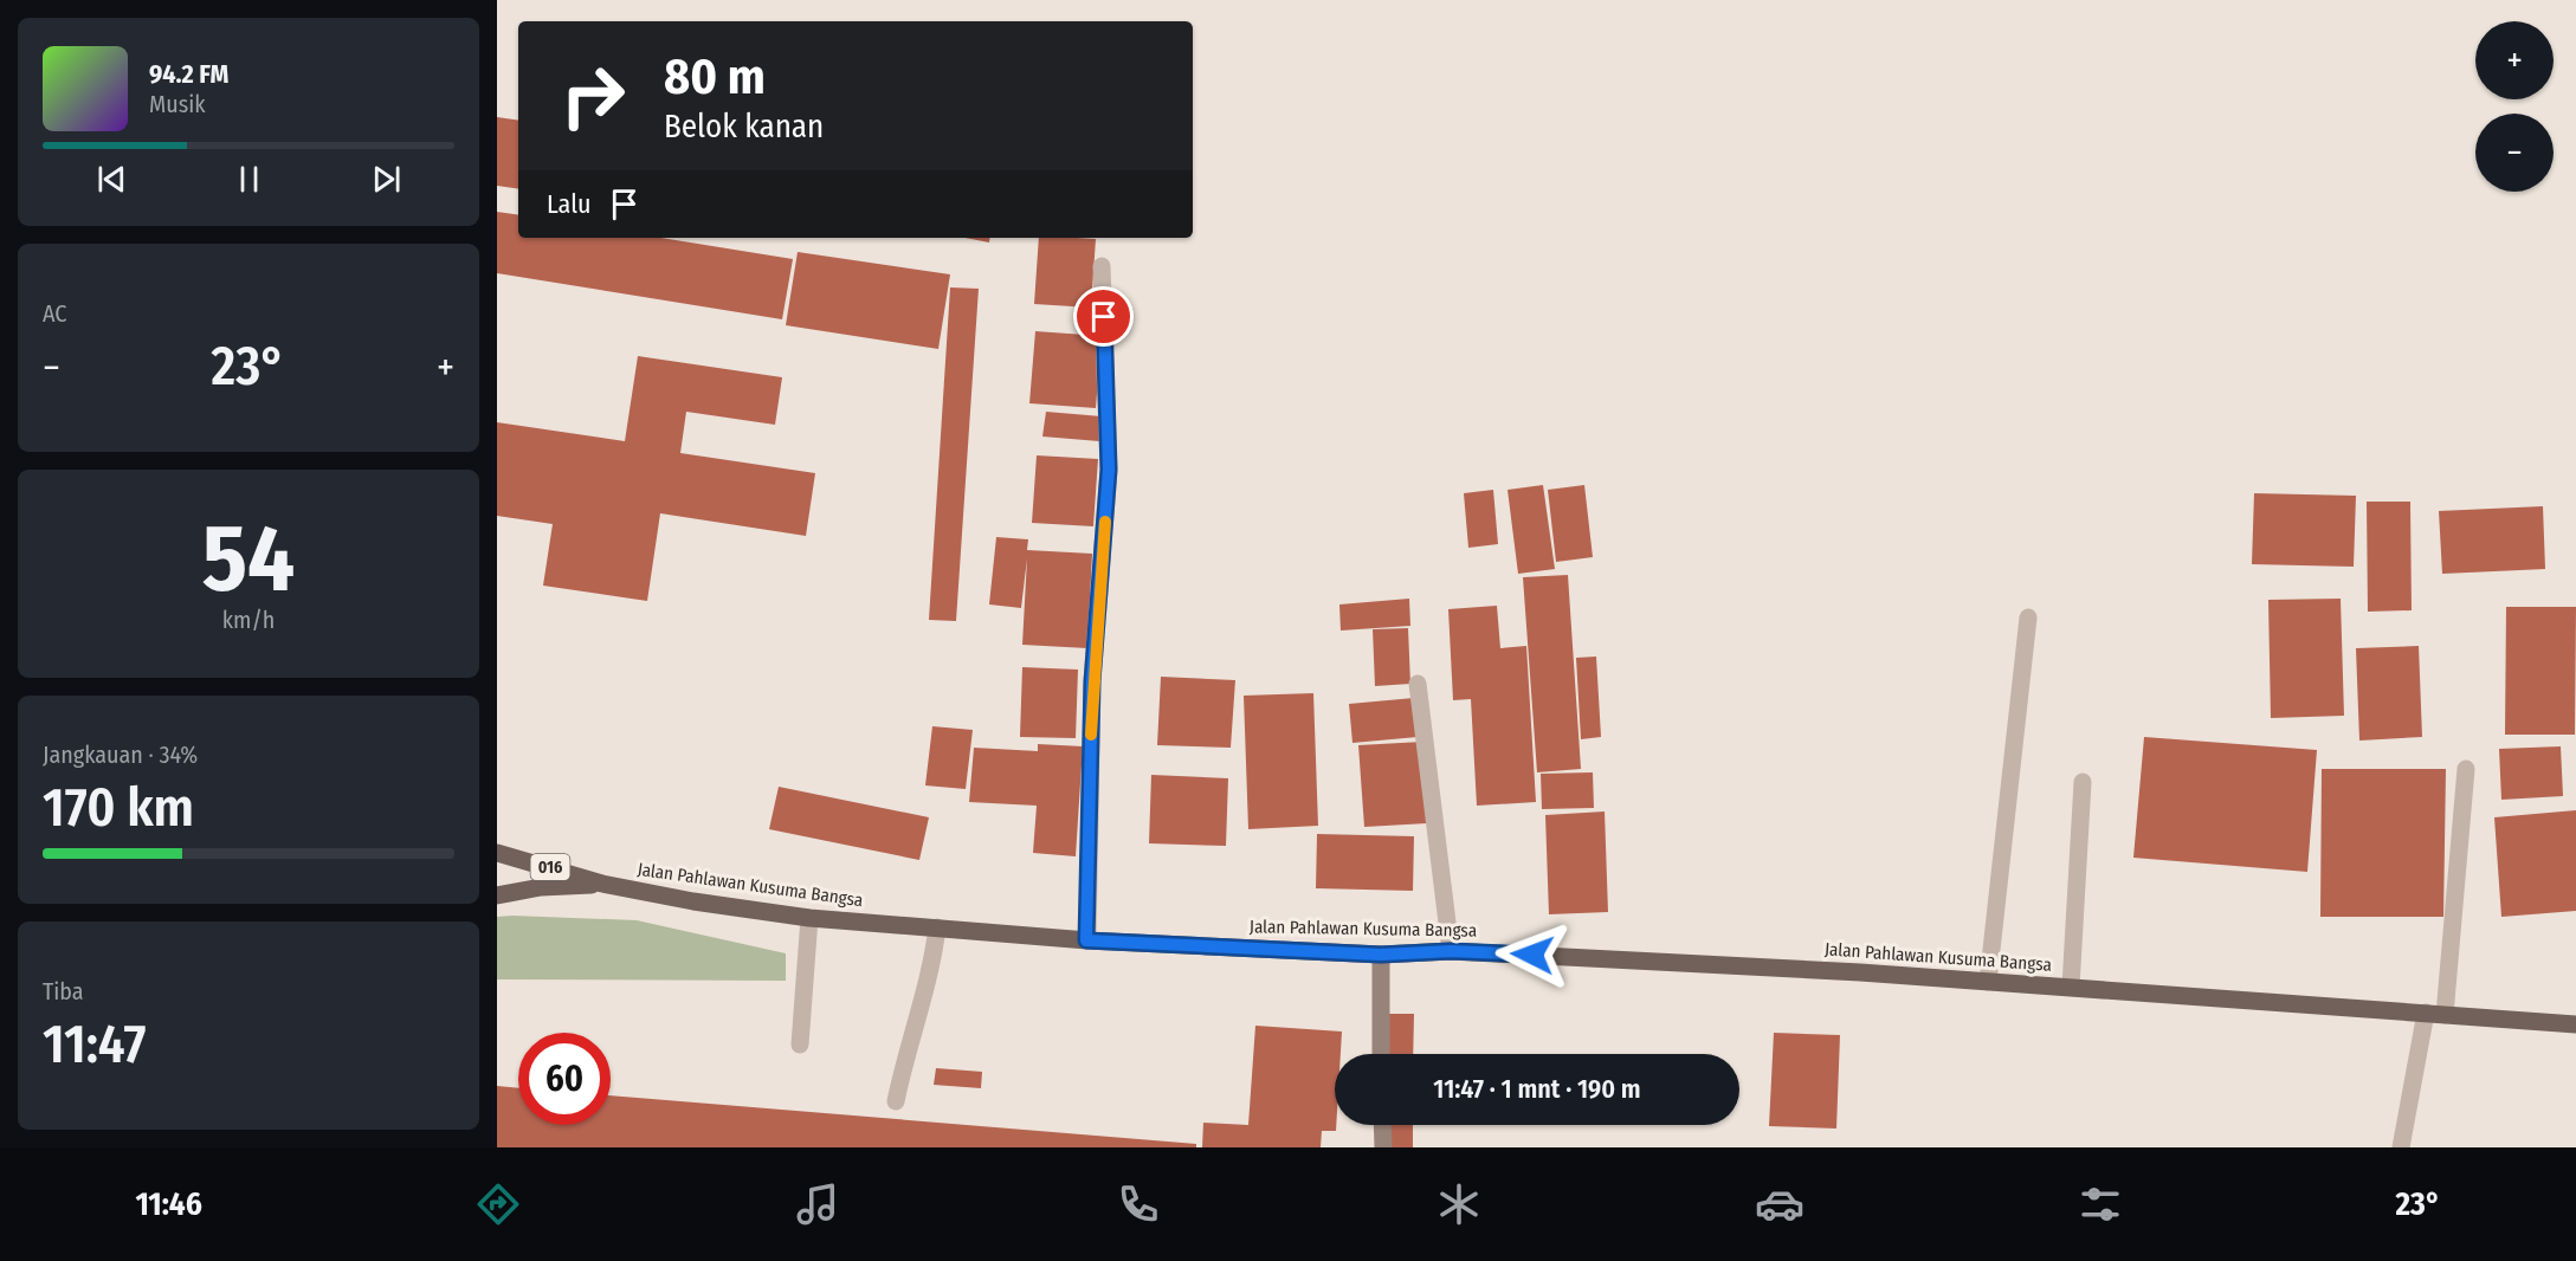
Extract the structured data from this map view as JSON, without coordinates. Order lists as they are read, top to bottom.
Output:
{
  "streets": {
    "main road": ["016", "Jalan Pahlawan Kusuma Bangsa"]
  },
  "crossings": [
    ["016", "Jalan Pahlawan Kusuma Bangsa"]
  ],
  "page": {
    "map_buttons": ["+", "−"],
    "turn": ["80 m", "Belok kanan"],
    "song": ["94.2 FM", "Musik"],
    "then": "Lalu",
    "tile": [
      "AC",
      ["54", "km/h"],
      ["Jangkauan · 34%", "170 km"],
      ["Tiba", "11:47"]
    ],
    "heat": ["−", "23°", "+"],
    "limit": "60",
    "trip": "11:47 · 1 mnt · 190 m",
    "tabs": ["11:46", "23°"]
  }
}
